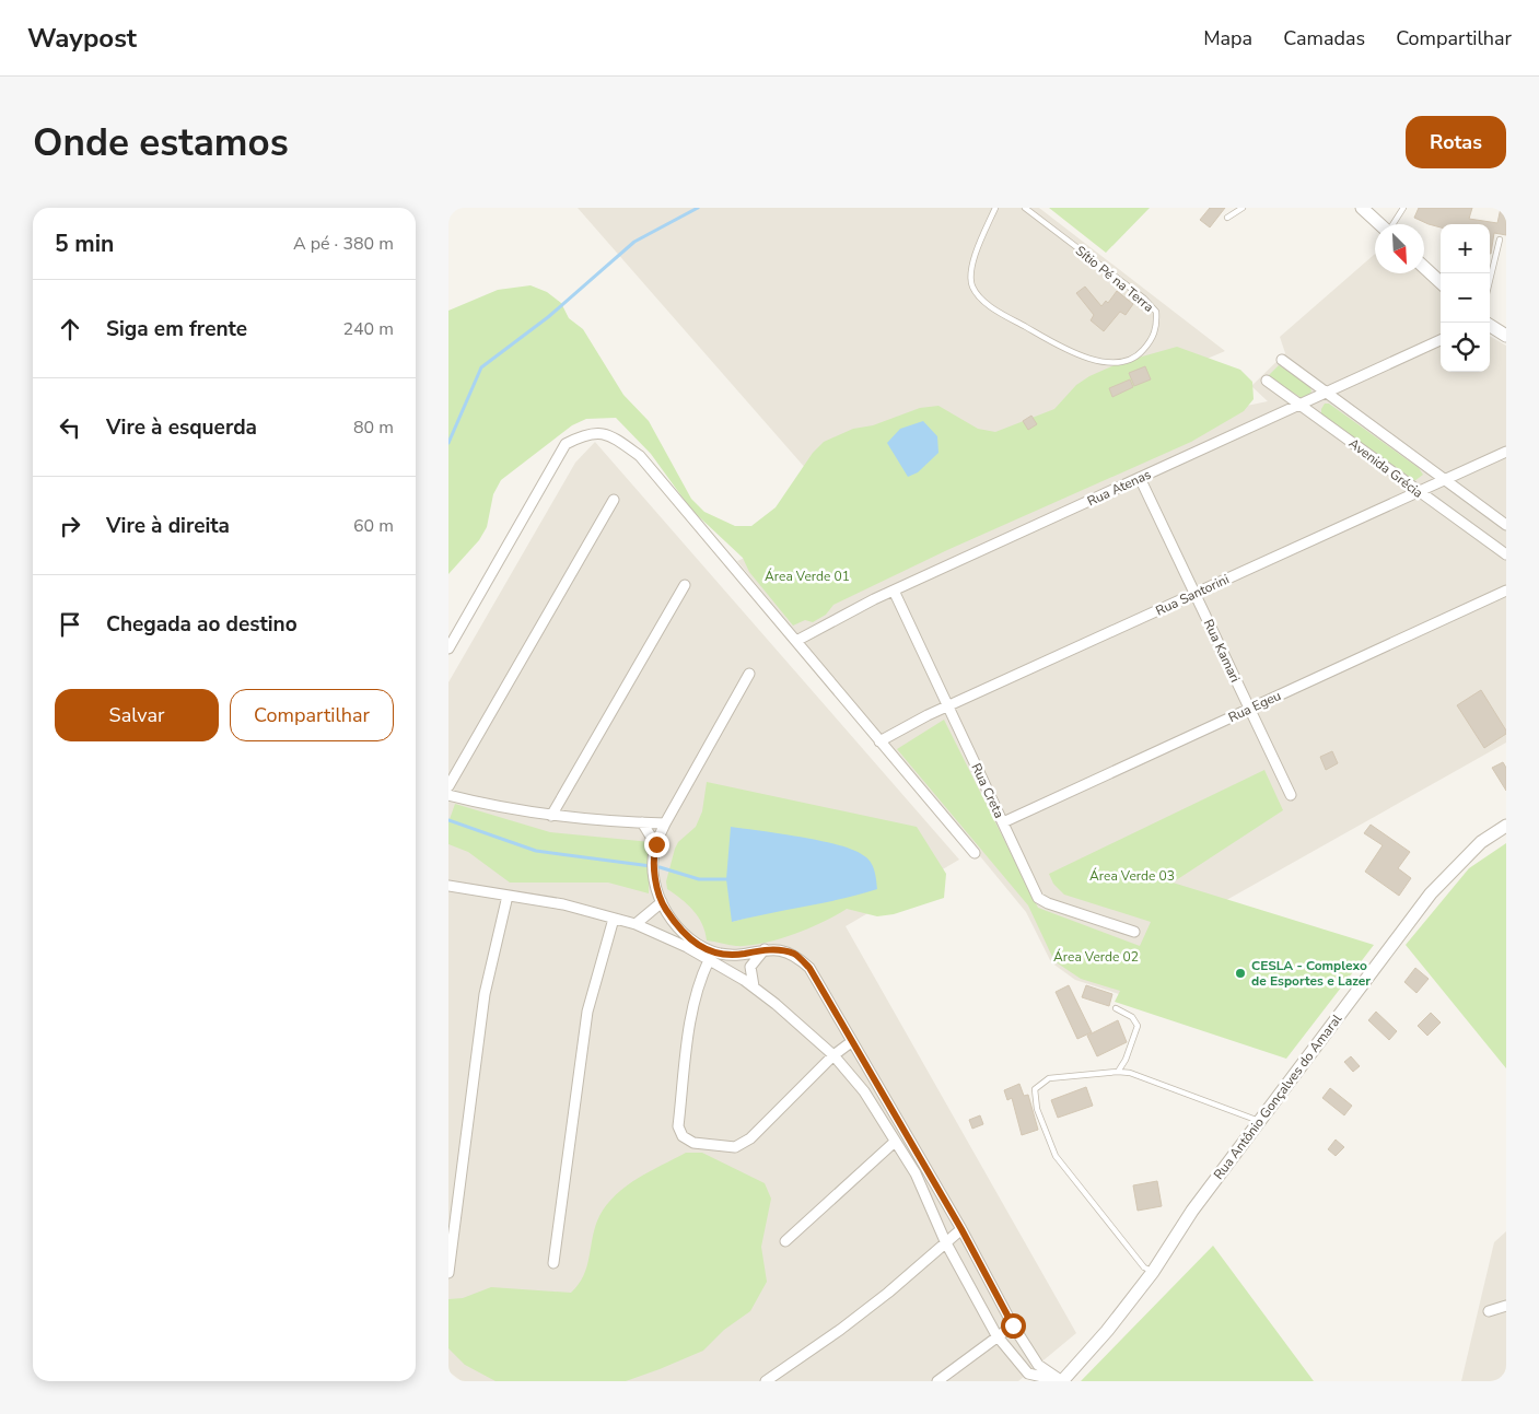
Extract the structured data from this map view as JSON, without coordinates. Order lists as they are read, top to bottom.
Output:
{
  "streets": {
    "street": [
      "Avenida Grécia",
      "Rua Atenas",
      "Rua Santorini",
      "Rua Kamari",
      "Rua Egeu",
      "Rua Creta",
      "Rua Antônio Gonçalves do Amaral"
    ],
    "lane": ["Sítio Pé na Terra"]
  },
  "crossings": [
    ["Avenida Grécia", "Rua Atenas"],
    ["Avenida Grécia", "Rua Santorini"],
    ["Rua Atenas", "Rua Kamari"],
    ["Rua Atenas", "Rua Creta"],
    ["Rua Santorini", "Rua Kamari"],
    ["Rua Santorini", "Rua Creta"],
    ["Rua Kamari", "Rua Egeu"],
    ["Rua Egeu", "Rua Creta"]
  ],
  "parks": ["Área Verde 01", "Área Verde 03", "Área Verde 02"],
  "places": ["CESLA - Complexo de Esportes e Lazer"],
  "north": "bottom right",
  "page": {
    "header": "Waypost",
    "nav": ["Mapa", "Camadas", "Compartilhar"],
    "buttons": [
      "Rotas",
      ["Salvar", "Compartilhar"]
    ],
    "title": "Onde estamos",
    "heading": ["5 min", "A pé · 380 m"],
    "map_buttons": ["+", "−"],
    "list": [
      ["Siga em frente", "240 m"],
      ["Vire à esquerda", "80 m"],
      ["Vire à direita", "60 m"],
      "Chegada ao destino"
    ]
  }
}
